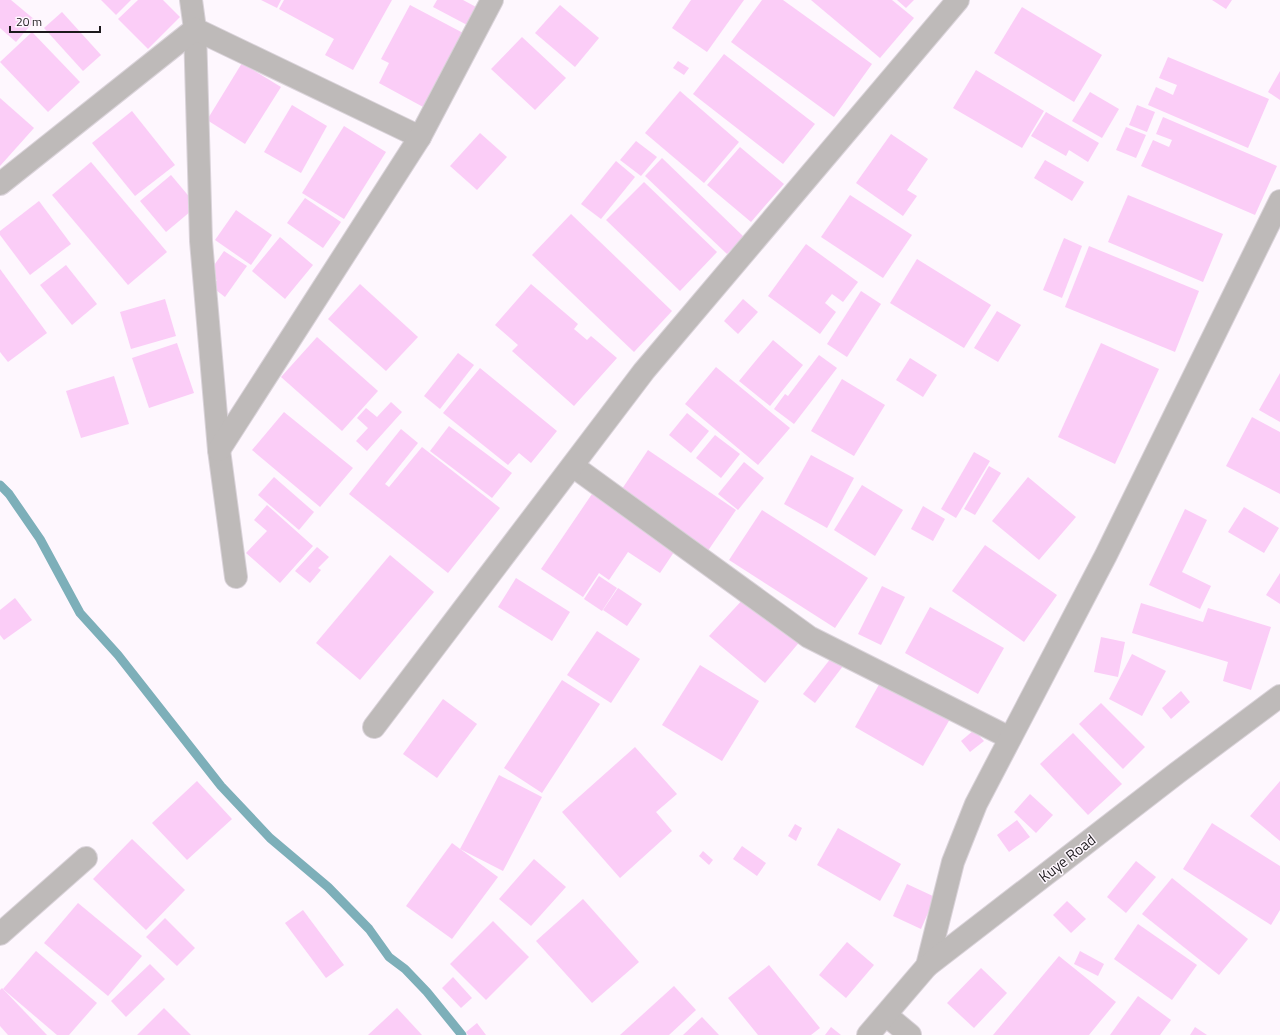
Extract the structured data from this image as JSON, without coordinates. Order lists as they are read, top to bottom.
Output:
{
  "streets": {
    "street": ["Kuye Road"]
  },
  "scale_bar": "20 m"
}
